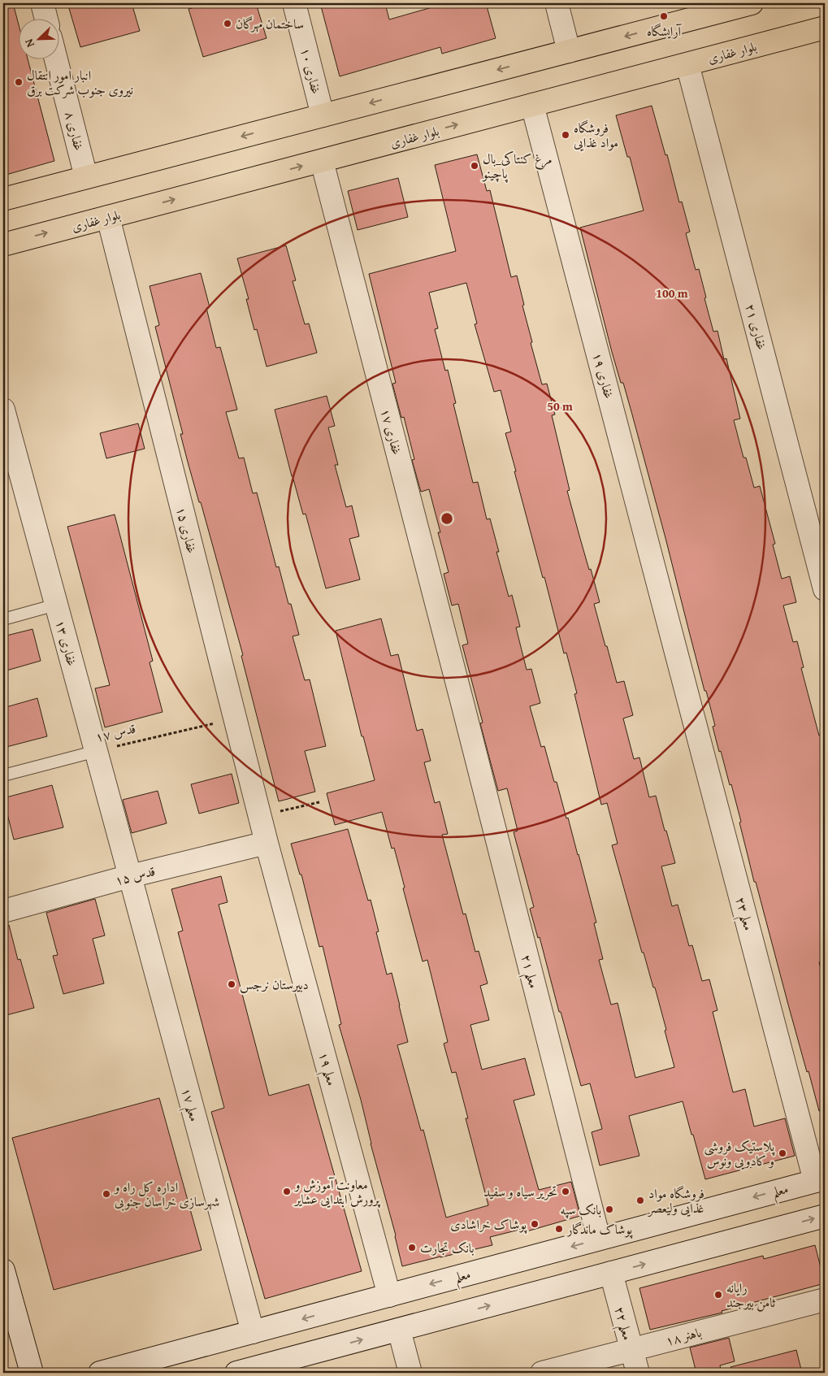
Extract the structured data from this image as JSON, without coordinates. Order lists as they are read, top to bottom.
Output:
{
  "streets": {
    "main road": ["بلوار غفاری"],
    "street": [
      "غفاری ۱۰",
      "غفاری ۸",
      "غفاری ۲۱",
      "غفاری ۱۹",
      "غفاری ۱۷",
      "غفاری ۱۵",
      "غفاری ۱۳",
      "قدس ۱۵",
      "معلم ۲۳",
      "معلم ۲۱",
      "معلم ۱۹",
      "معلم ۱۷",
      "معلم",
      "معلم ۲۲",
      "باهنر ۱۸"
    ],
    "lane": ["قدس ۱۷"]
  },
  "crossings": [
    ["بلوار غفاری", "غفاری ۲۱"],
    ["بلوار غفاری", "غفاری ۱۹"],
    ["بلوار غفاری", "غفاری ۱۷"],
    ["بلوار غفاری", "غفاری ۱۵"],
    ["غفاری ۱۹", "معلم ۲۳"],
    ["غفاری ۱۷", "معلم ۲۱"],
    ["غفاری ۱۵", "قدس ۱۷"],
    ["غفاری ۱۵", "قدس ۱۵"],
    ["غفاری ۱۵", "معلم ۱۹"],
    ["غفاری ۱۳", "قدس ۱۷"],
    ["غفاری ۱۳", "قدس ۱۵"],
    ["غفاری ۱۳", "معلم ۱۷"],
    ["قدس ۱۵", "معلم ۱۹"],
    ["قدس ۱۵", "معلم ۱۷"],
    ["معلم ۲۳", "معلم"],
    ["معلم ۲۱", "معلم"],
    ["معلم ۱۹", "معلم"],
    ["معلم ۱۷", "معلم"],
    ["معلم ۲۲", "باهنر ۱۸"]
  ],
  "places": [
    "آرایشگاه",
    "ساختمان مهرگان",
    "انبار امور انتقال نیروی جنوب شرکت برق",
    "فروشگاه مواد غذایی",
    "مرغ کنتاکی_بال پاچینو",
    "دبیرستان نرجس",
    "پلاستیک فروشی و کادویی ونوس",
    "معاونت آموزش و پرورش ابتدایی عشایر",
    "تحریر سیاه و سفید",
    "اداره کل راه و شهرسازی خراسان جنوبی",
    "فروشگاه مواد غذایی ولیعصر",
    "بانک سپه",
    "پوشاک خراشادی",
    "پوشاک ماندگار",
    "بانک تجارت",
    "رایانه ثامن بیرجند"
  ],
  "north": "bottom left",
  "rings": ["100 m", "50 m"]
}
